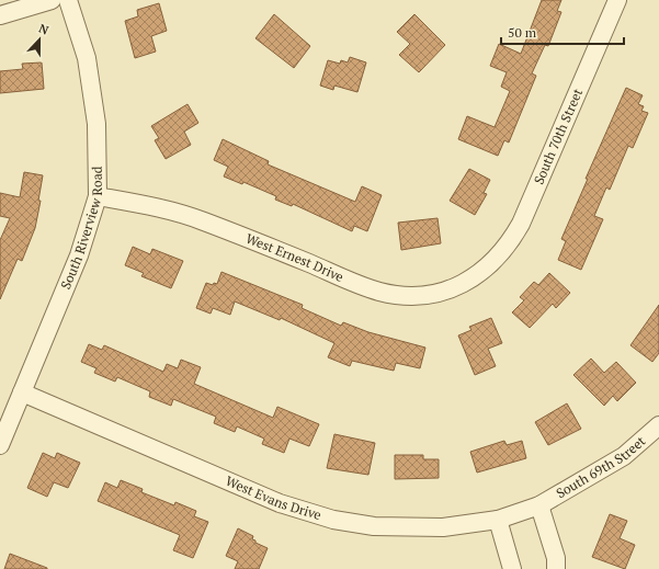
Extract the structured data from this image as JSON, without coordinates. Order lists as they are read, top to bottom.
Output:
{
  "streets": {
    "street": [
      "South 70th Street",
      "South Riverview Road",
      "West Ernest Drive",
      "South 69th Street",
      "West Evans Drive"
    ]
  },
  "crossings": [
    ["South 70th Street", "West Ernest Drive"],
    ["South Riverview Road", "West Ernest Drive"],
    ["South Riverview Road", "West Evans Drive"],
    ["South 69th Street", "West Evans Drive"]
  ],
  "scale_bar": "50 m",
  "north": "top"
}
